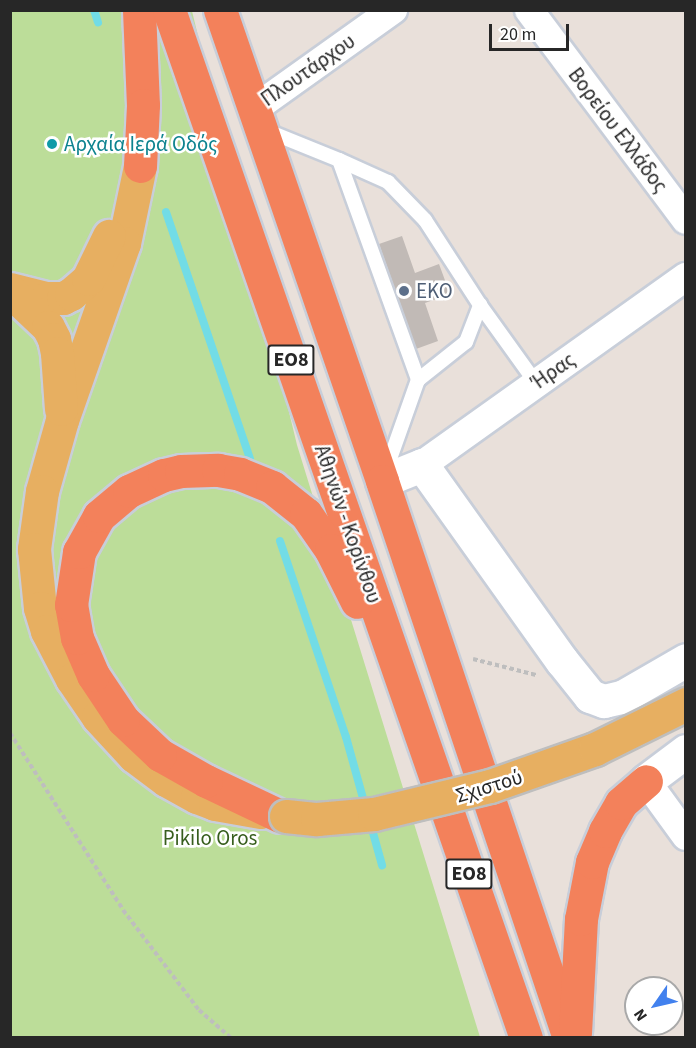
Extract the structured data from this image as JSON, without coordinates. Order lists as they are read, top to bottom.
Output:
{
  "streets": {
    "highway": ["ΕΟ8", "Αθηνών - Κορίνθου"],
    "main road": ["Σχιστού"],
    "street": ["Πλουτάρχου", "Βορείου Ελλάδος", "Ήρας"]
  },
  "crossings": [
    ["Πλουτάρχου", "ΕΟ8"],
    ["ΕΟ8", "Ήρας"]
  ],
  "parks": ["Pikilo Oros"],
  "places": ["Αρχαία Ιερά Οδός", "EKO"],
  "scale_bar": "20 m",
  "north": "bottom left"
}
